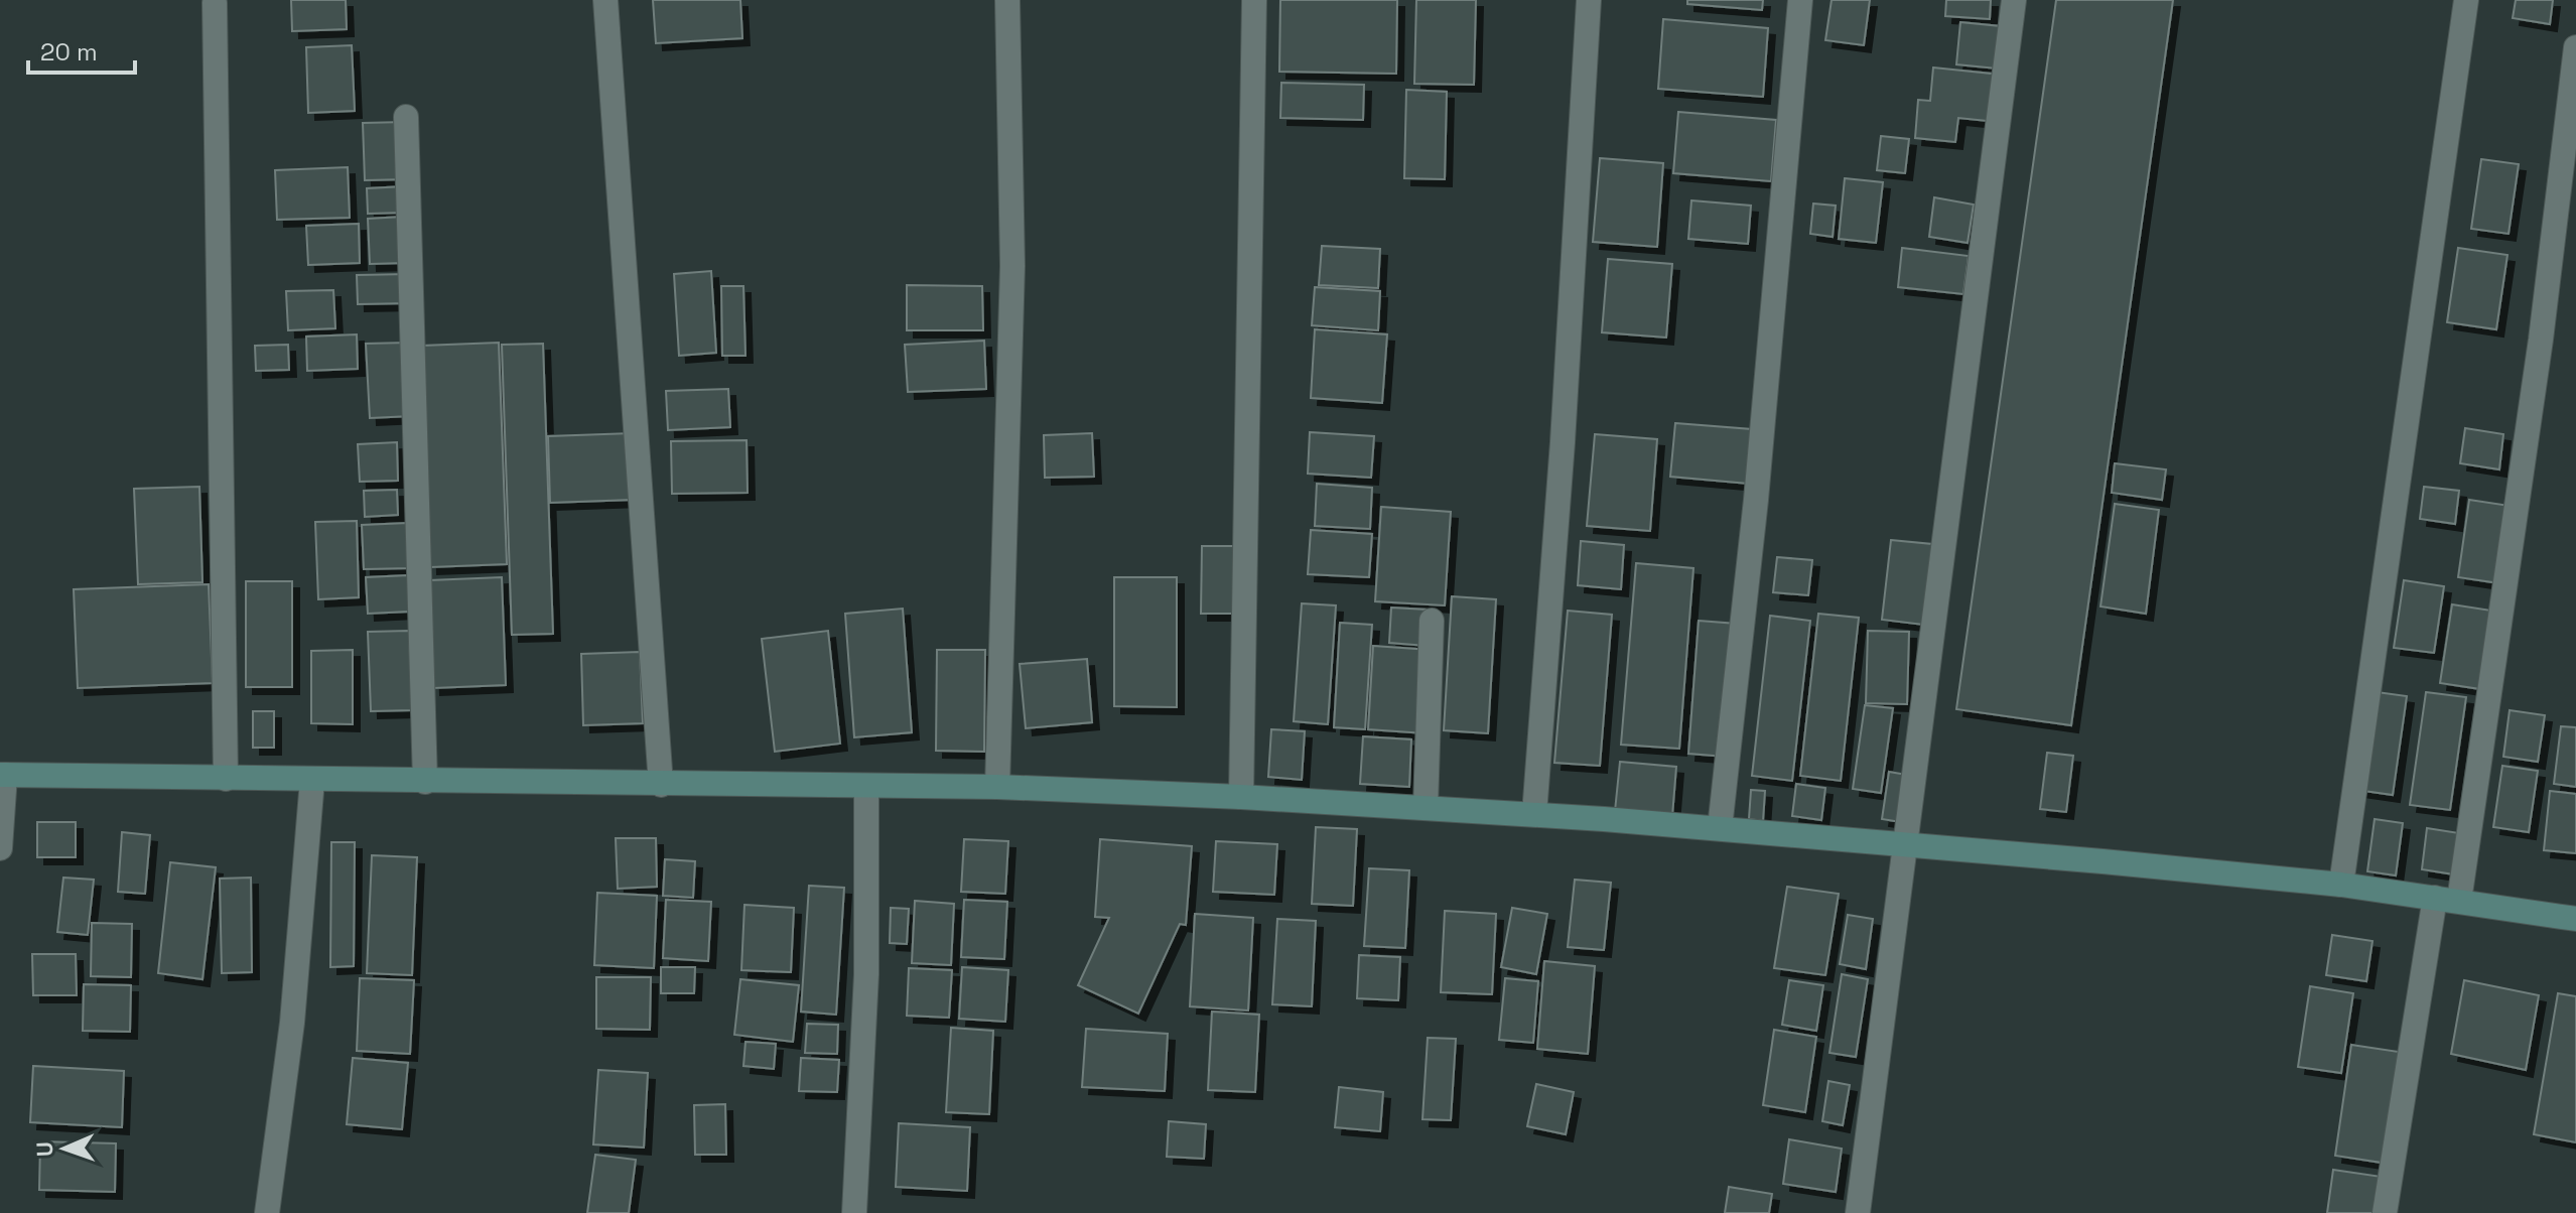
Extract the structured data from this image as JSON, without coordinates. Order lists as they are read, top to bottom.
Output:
{
  "scale_bar": "20 m",
  "north": "left"
}
